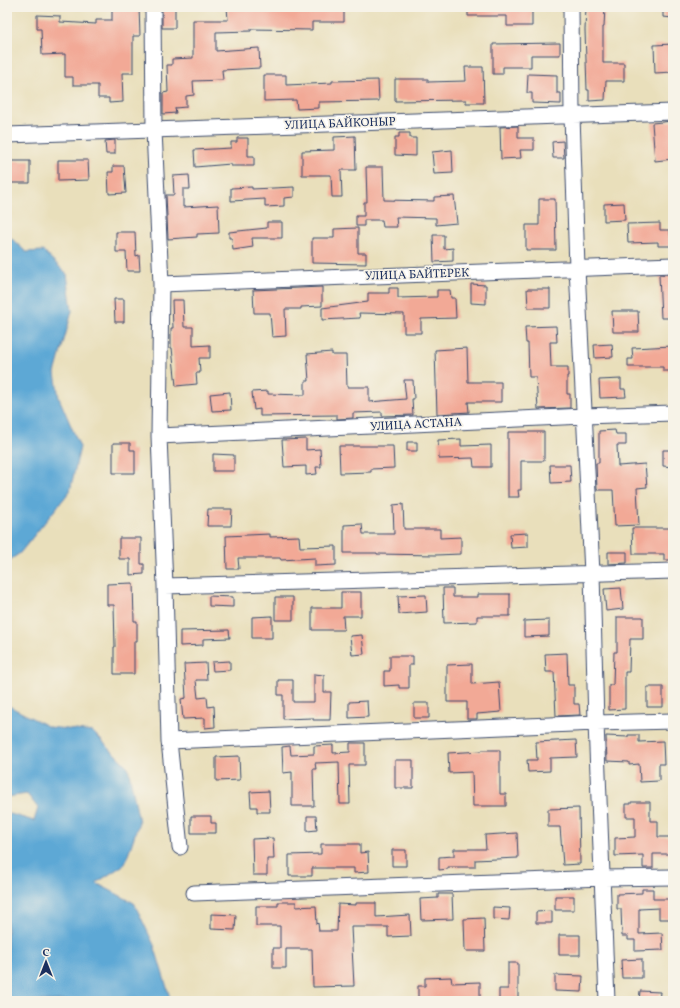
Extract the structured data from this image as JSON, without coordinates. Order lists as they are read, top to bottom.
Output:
{
  "streets": {
    "street": ["УЛИЦА БАЙКОНЫР", "УЛИЦА БАЙТЕРЕК", "УЛИЦА АСТАНА"]
  },
  "north": "top"
}
